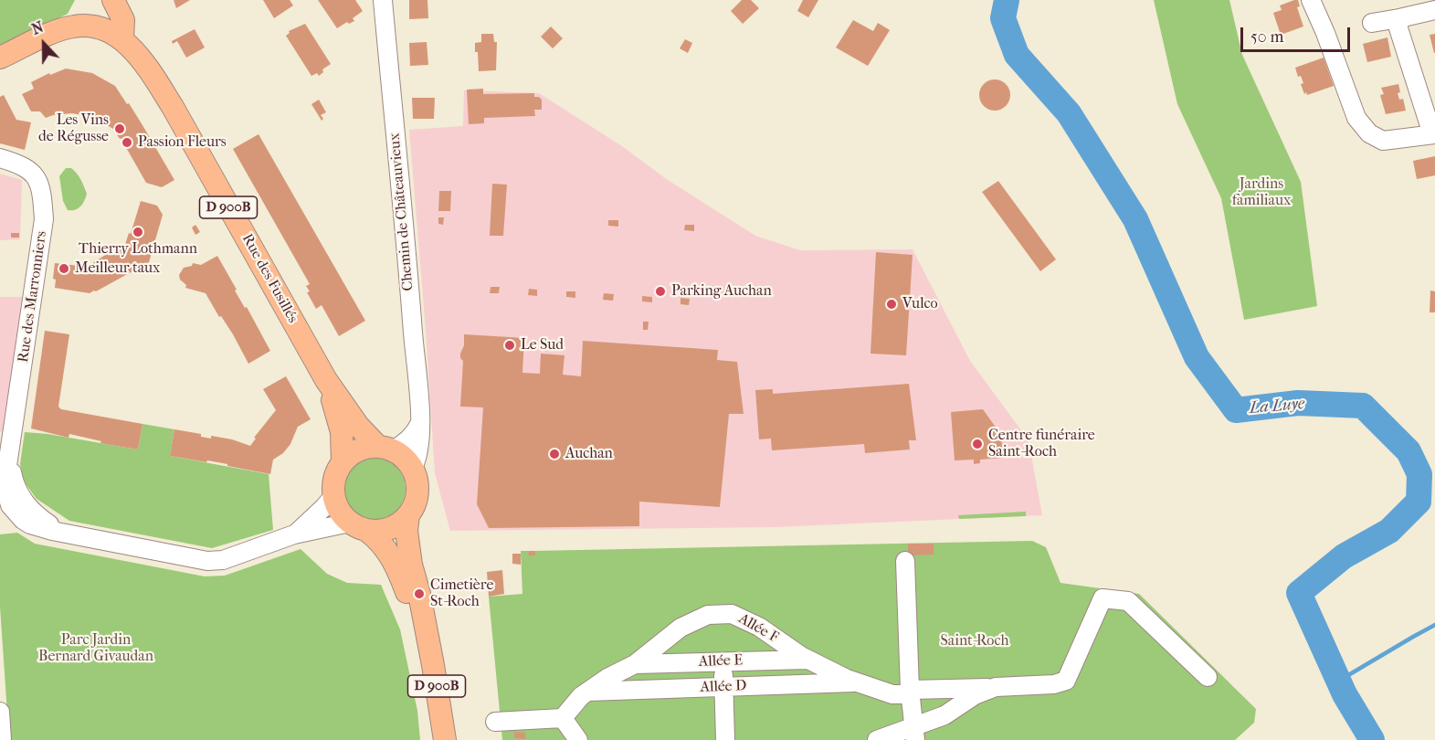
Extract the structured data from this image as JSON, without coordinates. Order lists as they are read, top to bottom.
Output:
{
  "streets": {
    "main road": ["D 900B", "Rue des Fusillés"],
    "street": [
      "Chemin de Châteauvieux",
      "Rue des Marronniers",
      "Allée F",
      "Allée E",
      "Allée D"
    ]
  },
  "crossings": [
    ["D 900B", "Chemin de Châteauvieux"],
    ["D 900B", "Rue des Fusillés"],
    ["D 900B", "Rue des Marronniers"],
    ["Chemin de Châteauvieux", "Rue des Fusillés"],
    ["Chemin de Châteauvieux", "Rue des Marronniers"],
    ["Rue des Fusillés", "Rue des Marronniers"],
    ["Allée F", "Allée E"],
    ["Allée F", "Allée D"]
  ],
  "water": ["La Luye"],
  "parks": ["Jardins familiaux", "Parc Jardin Bernard Givaudan", "Saint-Roch"],
  "places": [
    "Les Vins de Régusse",
    "Passion Fleurs",
    "Thierry Lothmann",
    "Meilleur taux",
    "Parking Auchan",
    "Vulco",
    "Le Sud",
    "Centre funéraire Saint-Roch",
    "Auchan",
    "Cimetière St-Roch"
  ],
  "scale_bar": "50 m",
  "north": "top"
}
